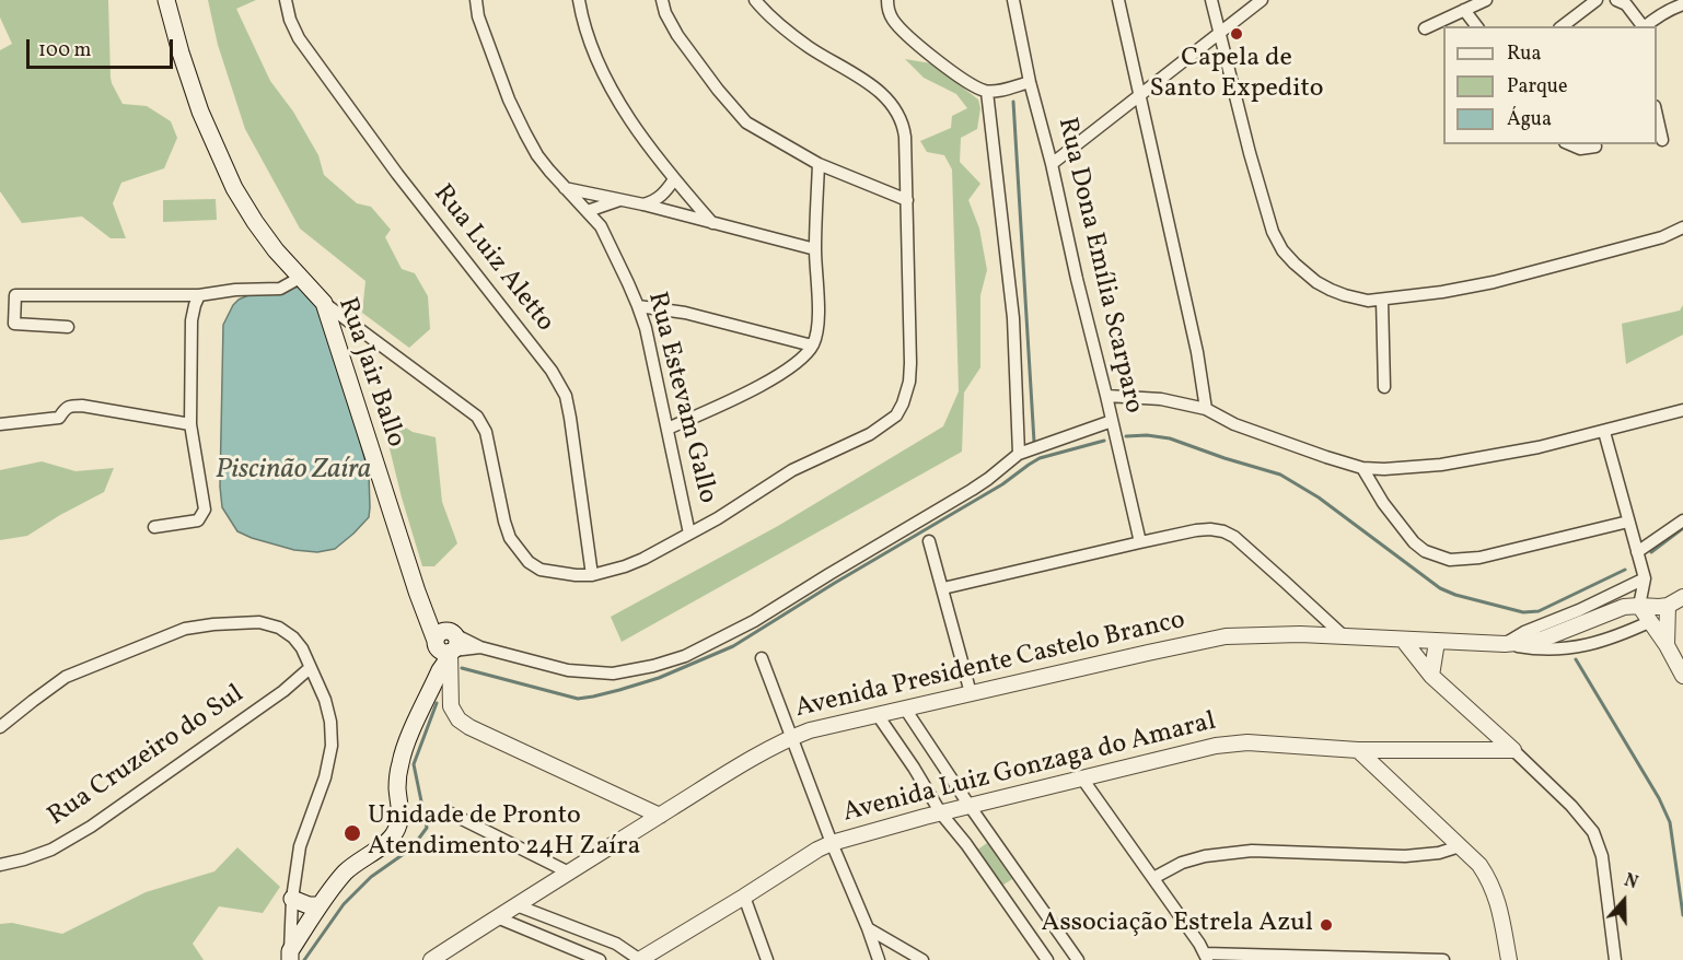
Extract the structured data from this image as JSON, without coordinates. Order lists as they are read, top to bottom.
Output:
{
  "streets": {
    "main road": ["Rua Jair Ballo"],
    "street": [
      "Rua Luiz Aletto",
      "Rua Dona Emília Scarparo",
      "Rua Estevam Gallo",
      "Avenida Presidente Castelo Branco",
      "Rua Cruzeiro do Sul",
      "Avenida Luiz Gonzaga do Amaral"
    ]
  },
  "water": ["Piscinão Zaíra"],
  "places": ["Capela de Santo Expedito", "Unidade de Pronto Atendimento 24H Zaíra", "Associação Estrela Azul"],
  "legend": ["Rua", "Parque", "Água"],
  "scale_bar": "100 m",
  "north": "top"
}
